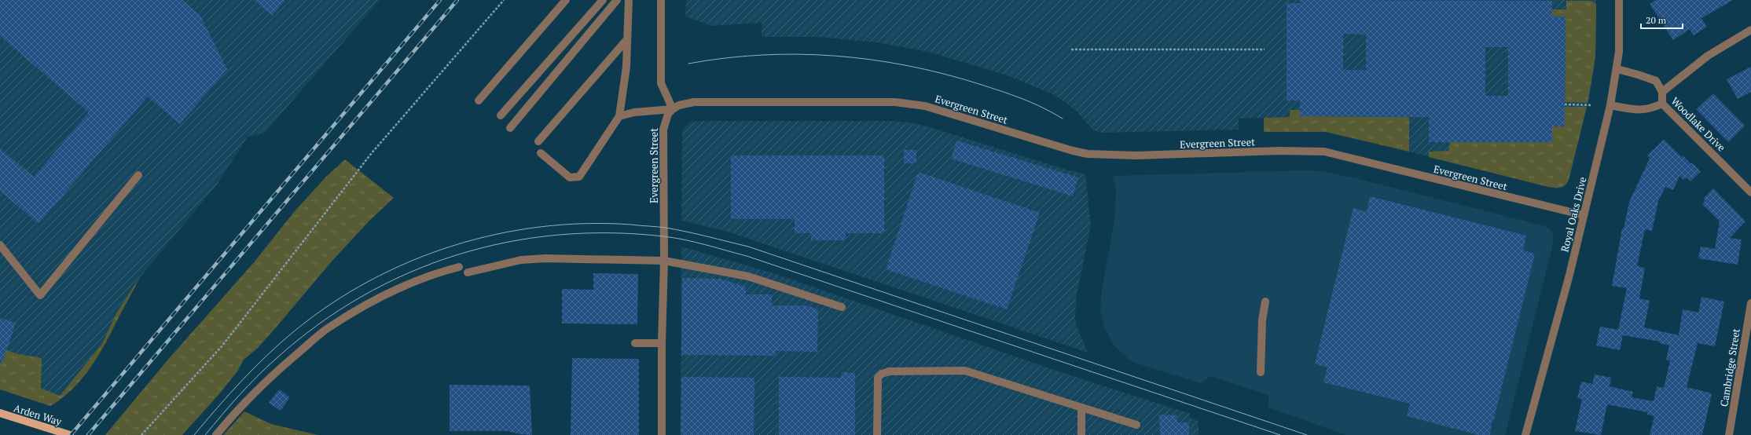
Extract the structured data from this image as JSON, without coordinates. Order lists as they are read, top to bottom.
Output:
{
  "streets": {
    "main road": ["Arden Way"],
    "street": [
      "Evergreen Street",
      "Woodlake Drive",
      "Royal Oaks Drive",
      "Cambridge Street"
    ]
  },
  "crossings": [
    ["Evergreen Street", "Royal Oaks Drive"],
    ["Woodlake Drive", "Royal Oaks Drive"]
  ],
  "scale_bar": "20 m"
}
